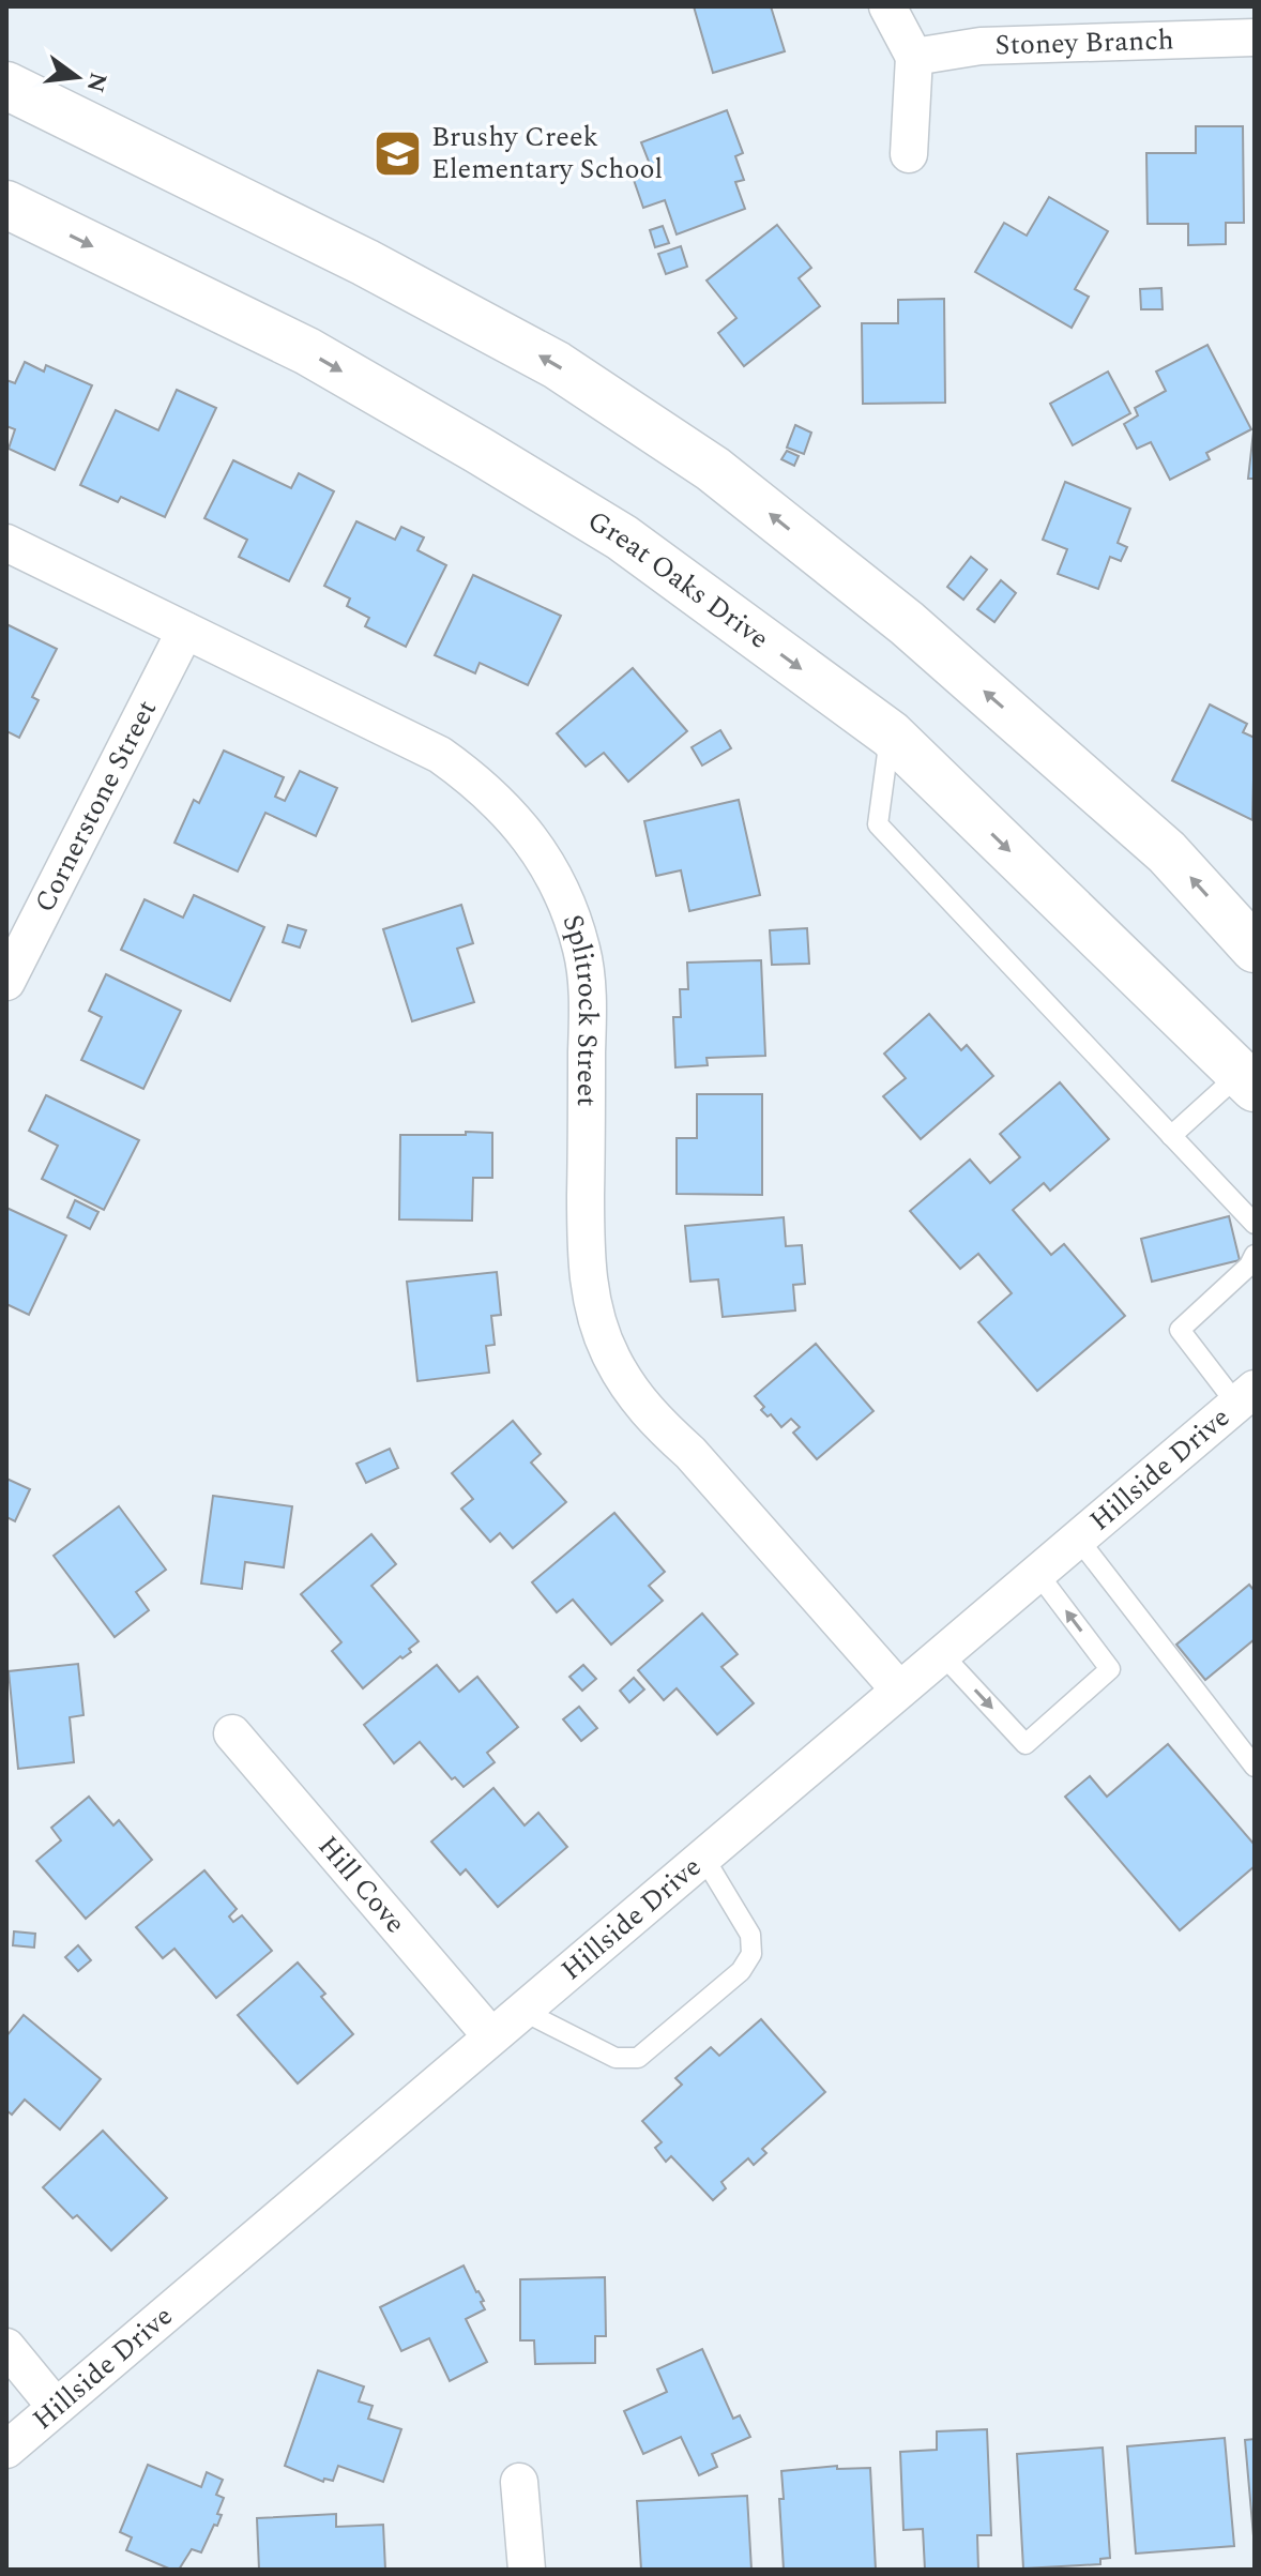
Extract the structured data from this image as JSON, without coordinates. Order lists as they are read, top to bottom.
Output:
{
  "streets": {
    "street": [
      "Stoney Branch",
      "Great Oaks Drive",
      "Cornerstone Street",
      "Splitrock Street",
      "Hillside Drive",
      "Hill Cove"
    ]
  },
  "crossings": [
    ["Cornerstone Street", "Splitrock Street"],
    ["Splitrock Street", "Hillside Drive"],
    ["Hillside Drive", "Hill Cove"]
  ],
  "places": {
    "school or university": ["Brushy Creek Elementary School"]
  },
  "north": "right"
}
